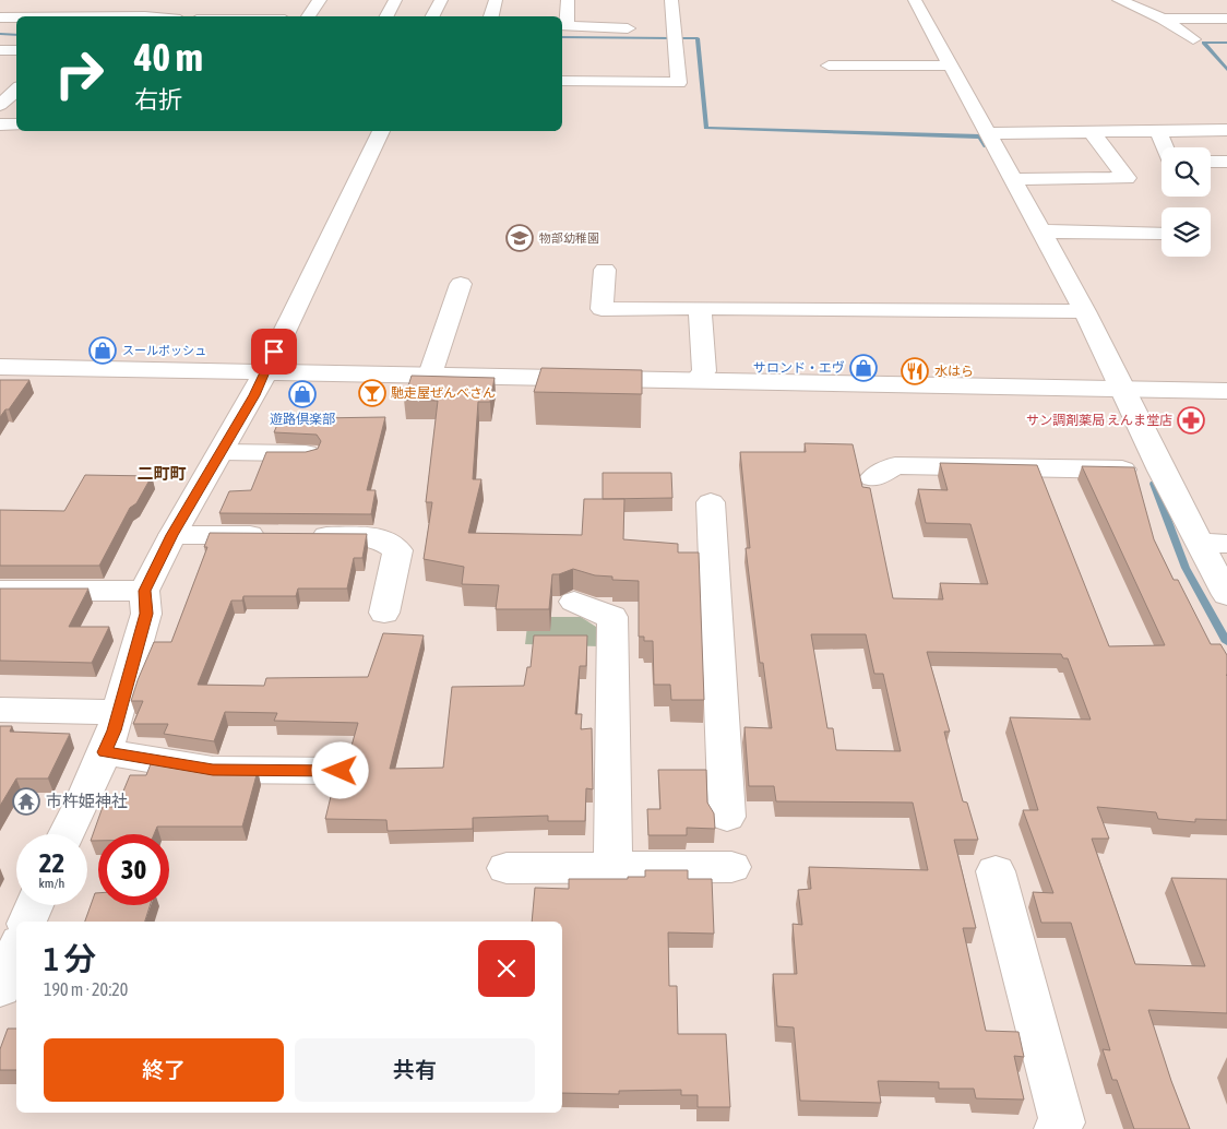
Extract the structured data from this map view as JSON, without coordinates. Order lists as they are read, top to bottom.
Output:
{
  "districts": ["二町町"],
  "places": {
    "school or university": ["物部幼稚園"],
    "shop": ["スールポッシュ", "サロンド・エヴ", "遊路倶楽部"],
    "restaurant": ["水はら"],
    "bar": ["馳走屋ぜんべさん"],
    "pharmacy": ["サン調剤薬局 えんま堂店"],
    "temple": ["市杵姫神社"]
  },
  "page": {
    "turn": ["40 m", "右折"],
    "speed": "22 km/h",
    "limit": "30",
    "heading": ["1 分", "190 m · 20:20"],
    "buttons": ["終了", "共有"]
  }
}
